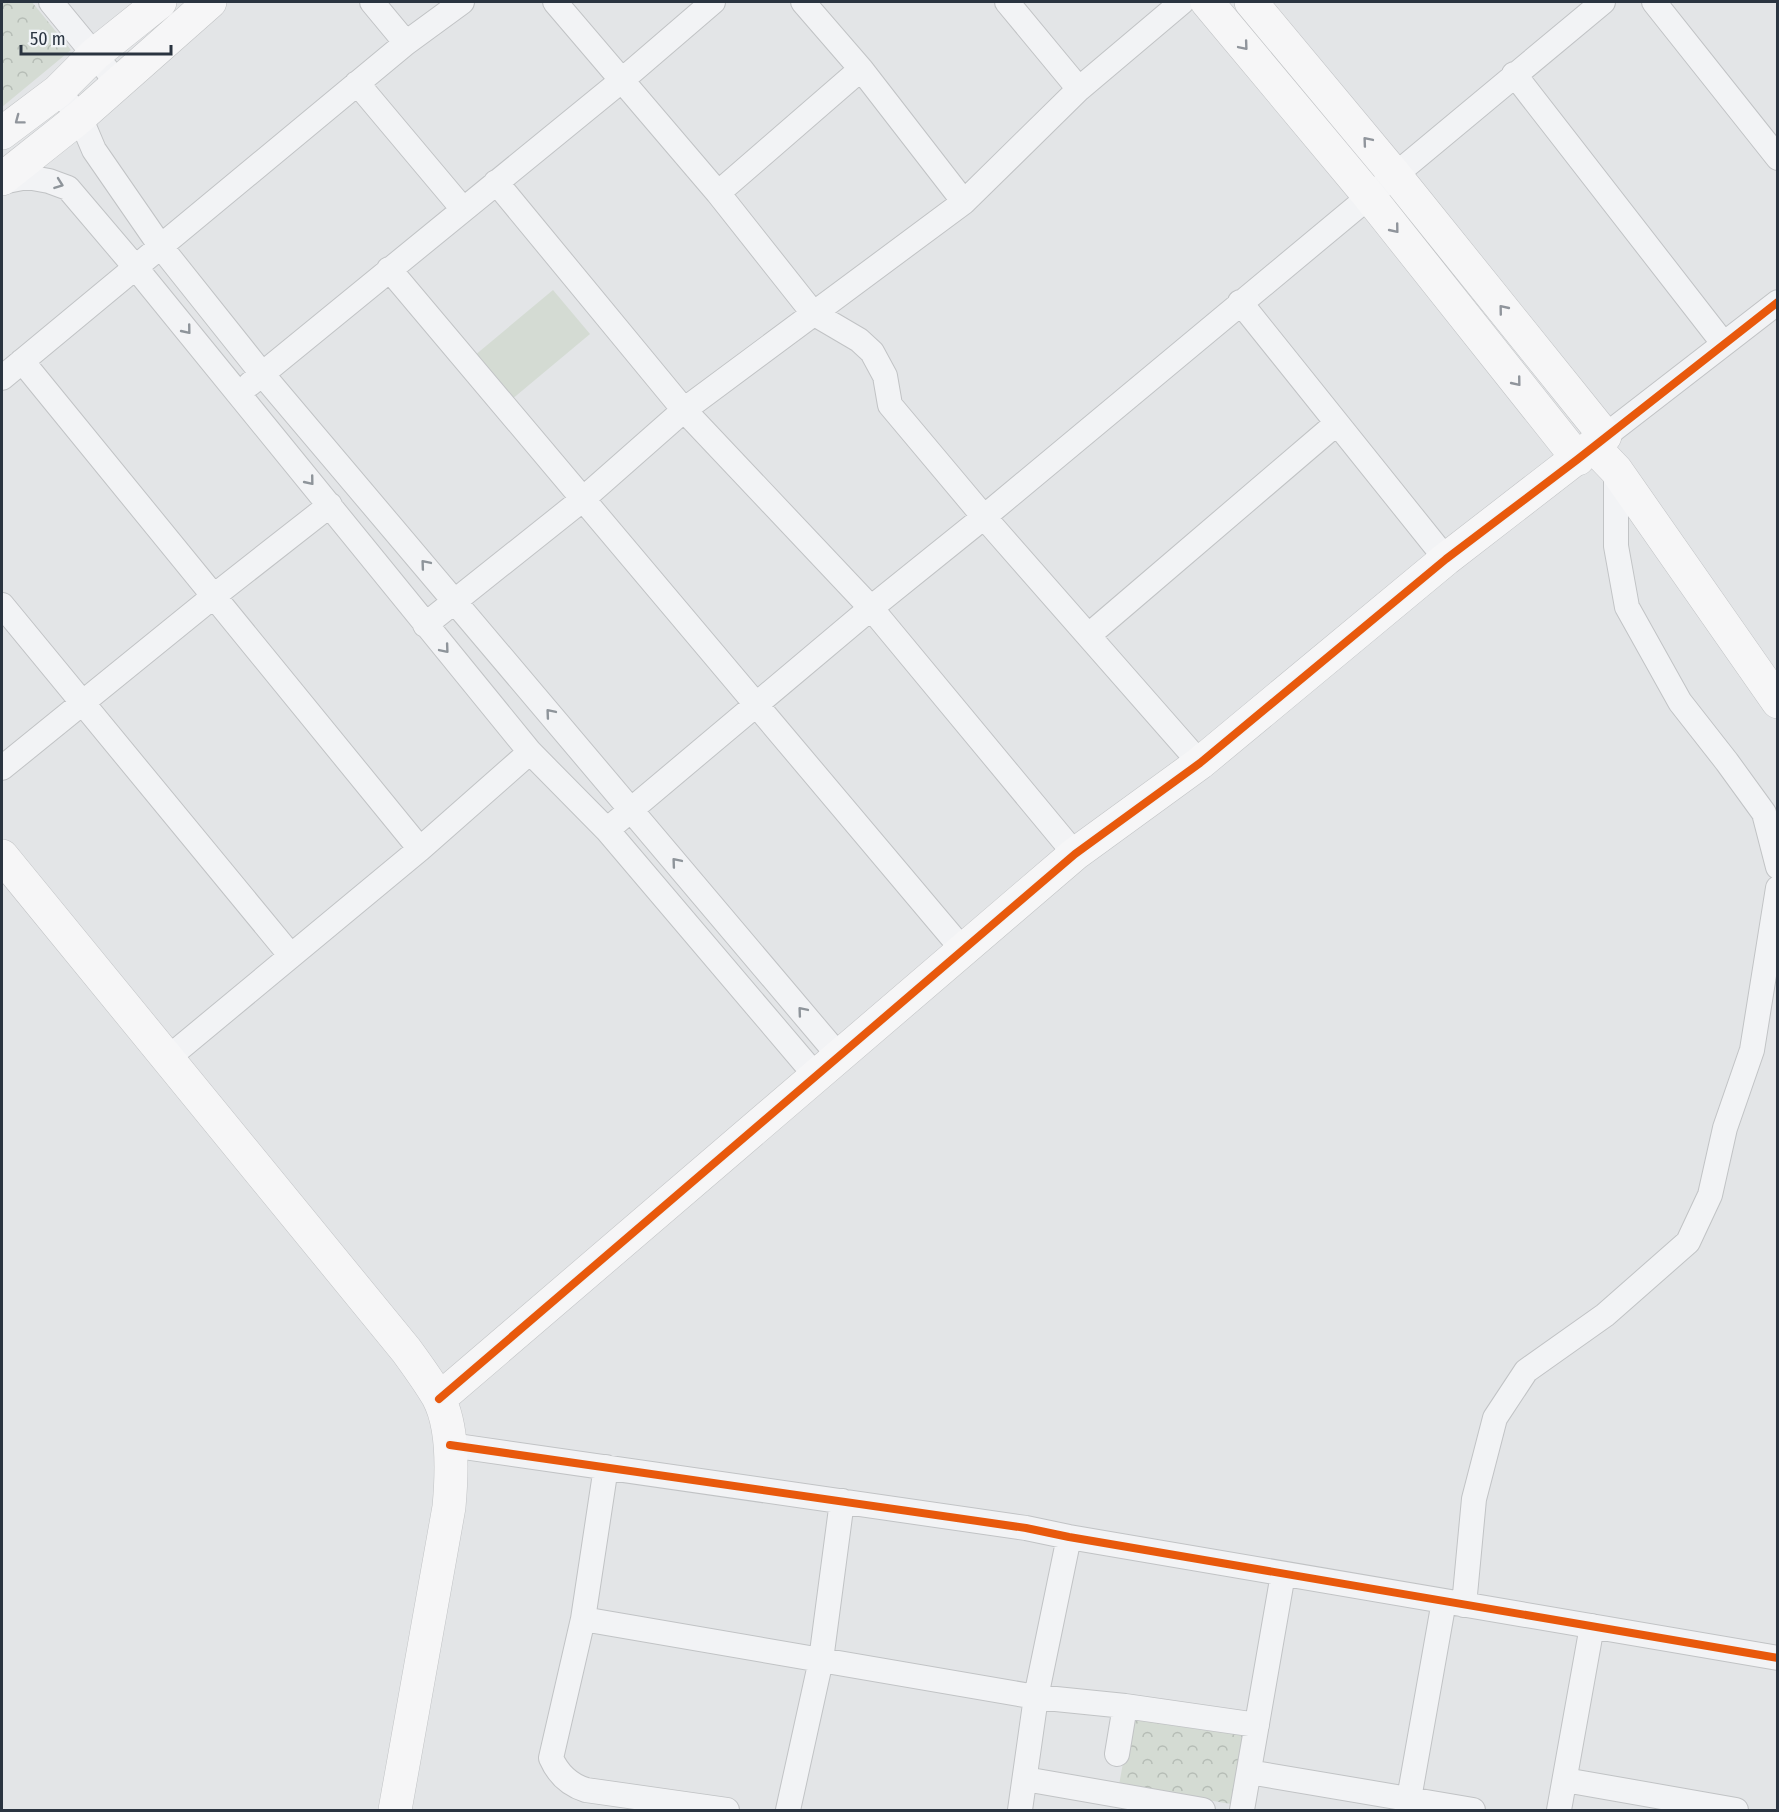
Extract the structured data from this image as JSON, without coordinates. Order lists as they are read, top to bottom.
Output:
{
  "scale_bar": "50 m"
}
